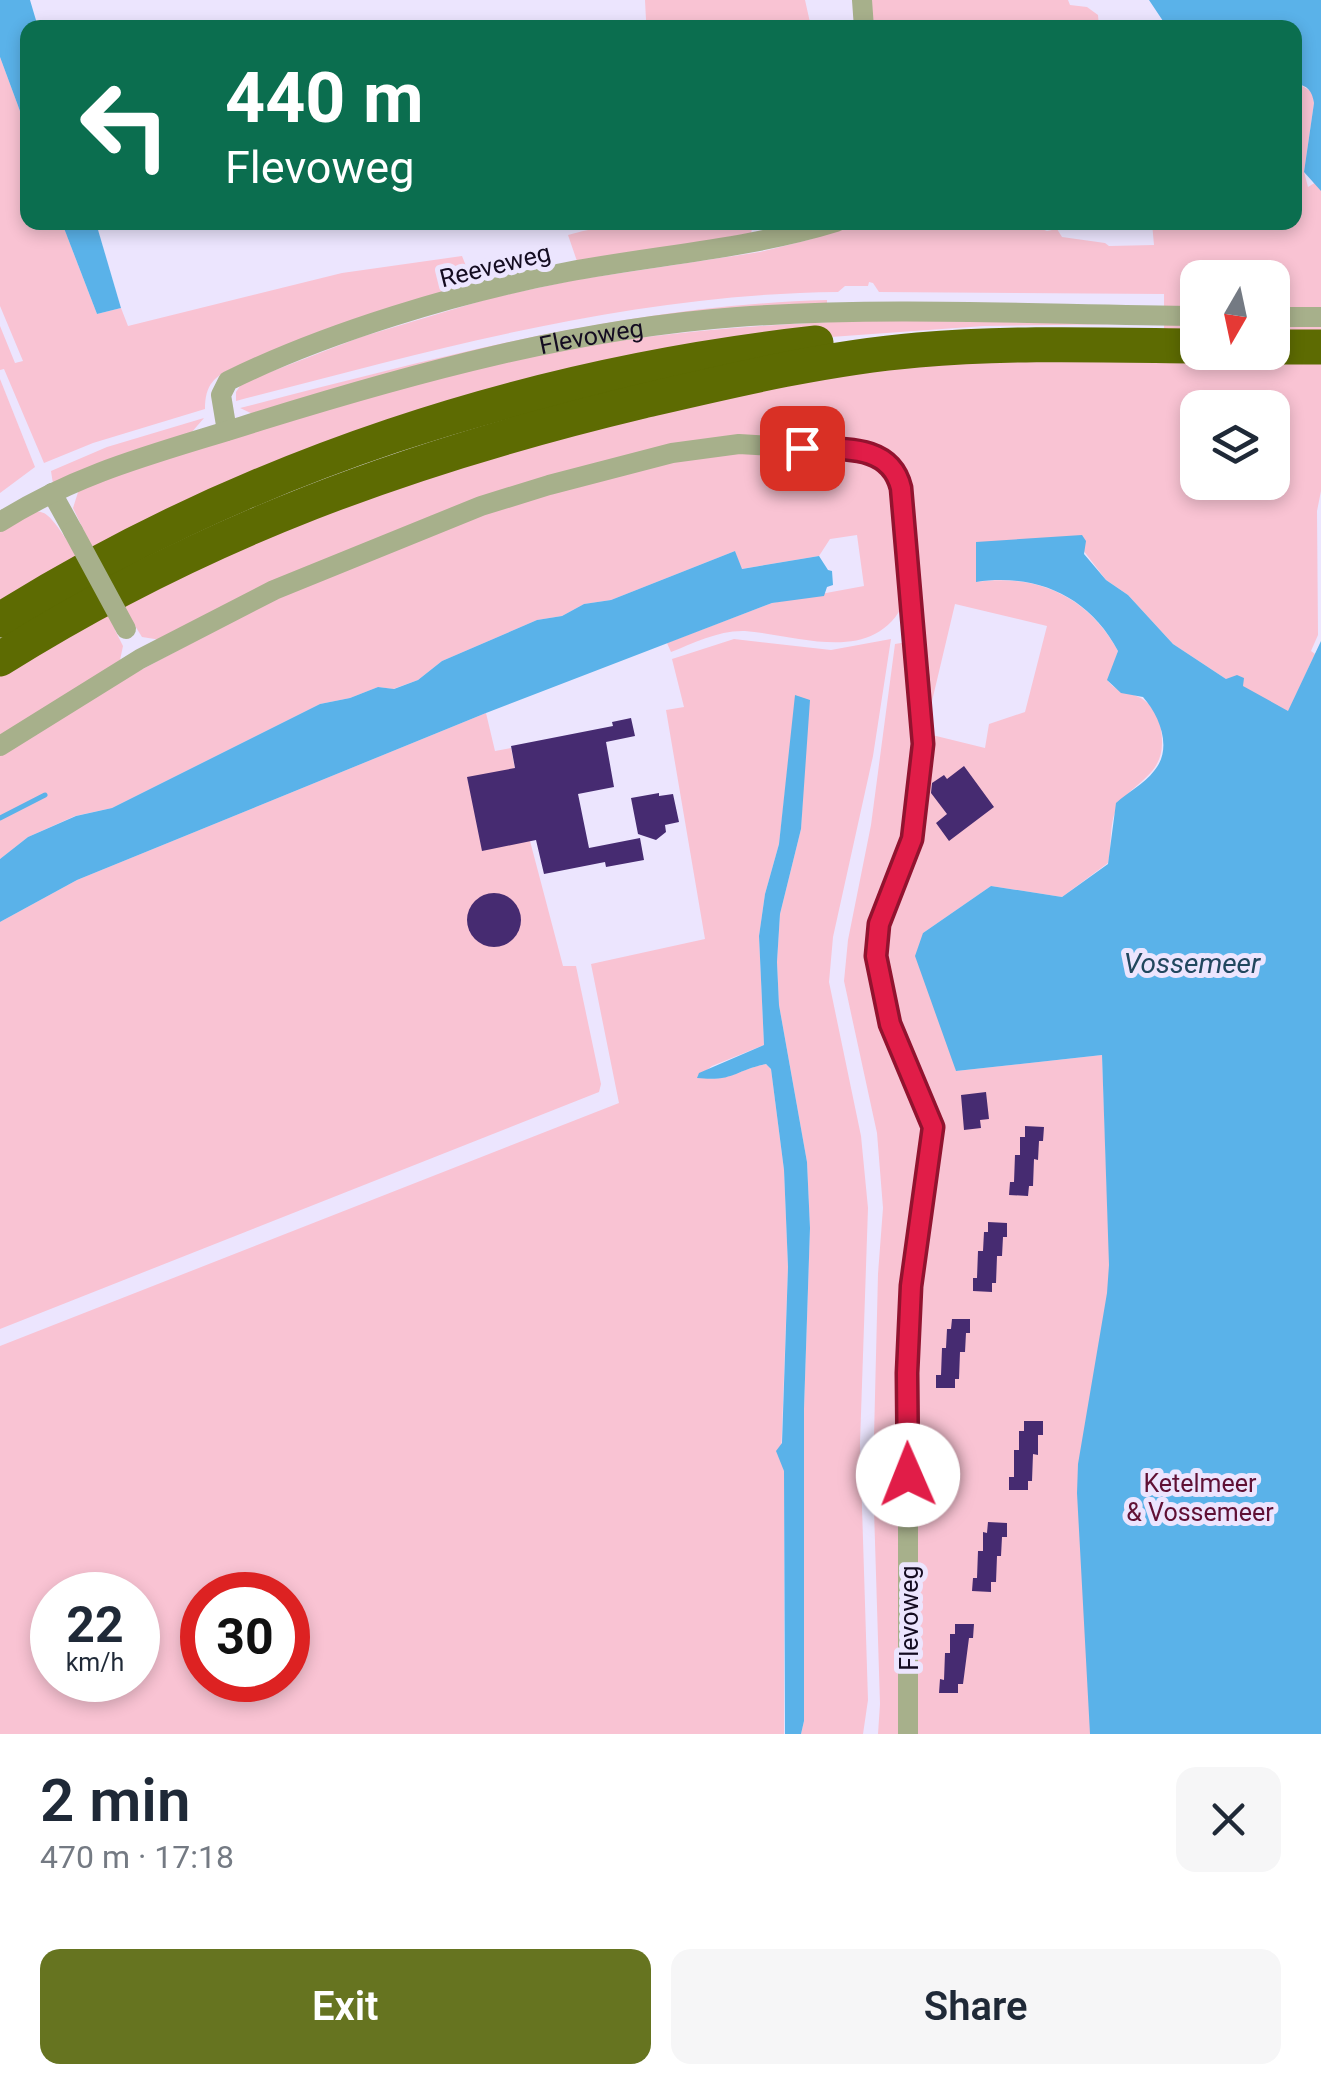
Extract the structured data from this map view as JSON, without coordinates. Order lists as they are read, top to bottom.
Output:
{
  "streets": {
    "highway": ["Flevoweg"],
    "street": ["Reeveweg"]
  },
  "crossings": [
    ["Reeveweg", "Flevoweg"]
  ],
  "water": ["Vossemeer"],
  "parks": ["Ketelmeer & Vossemeer"],
  "north": "bottom",
  "page": {
    "turn": ["440 m", "Flevoweg"],
    "speed": "22 km/h",
    "limit": "30",
    "heading": ["2 min", "470 m · 17:18"],
    "buttons": ["Exit", "Share"]
  }
}
